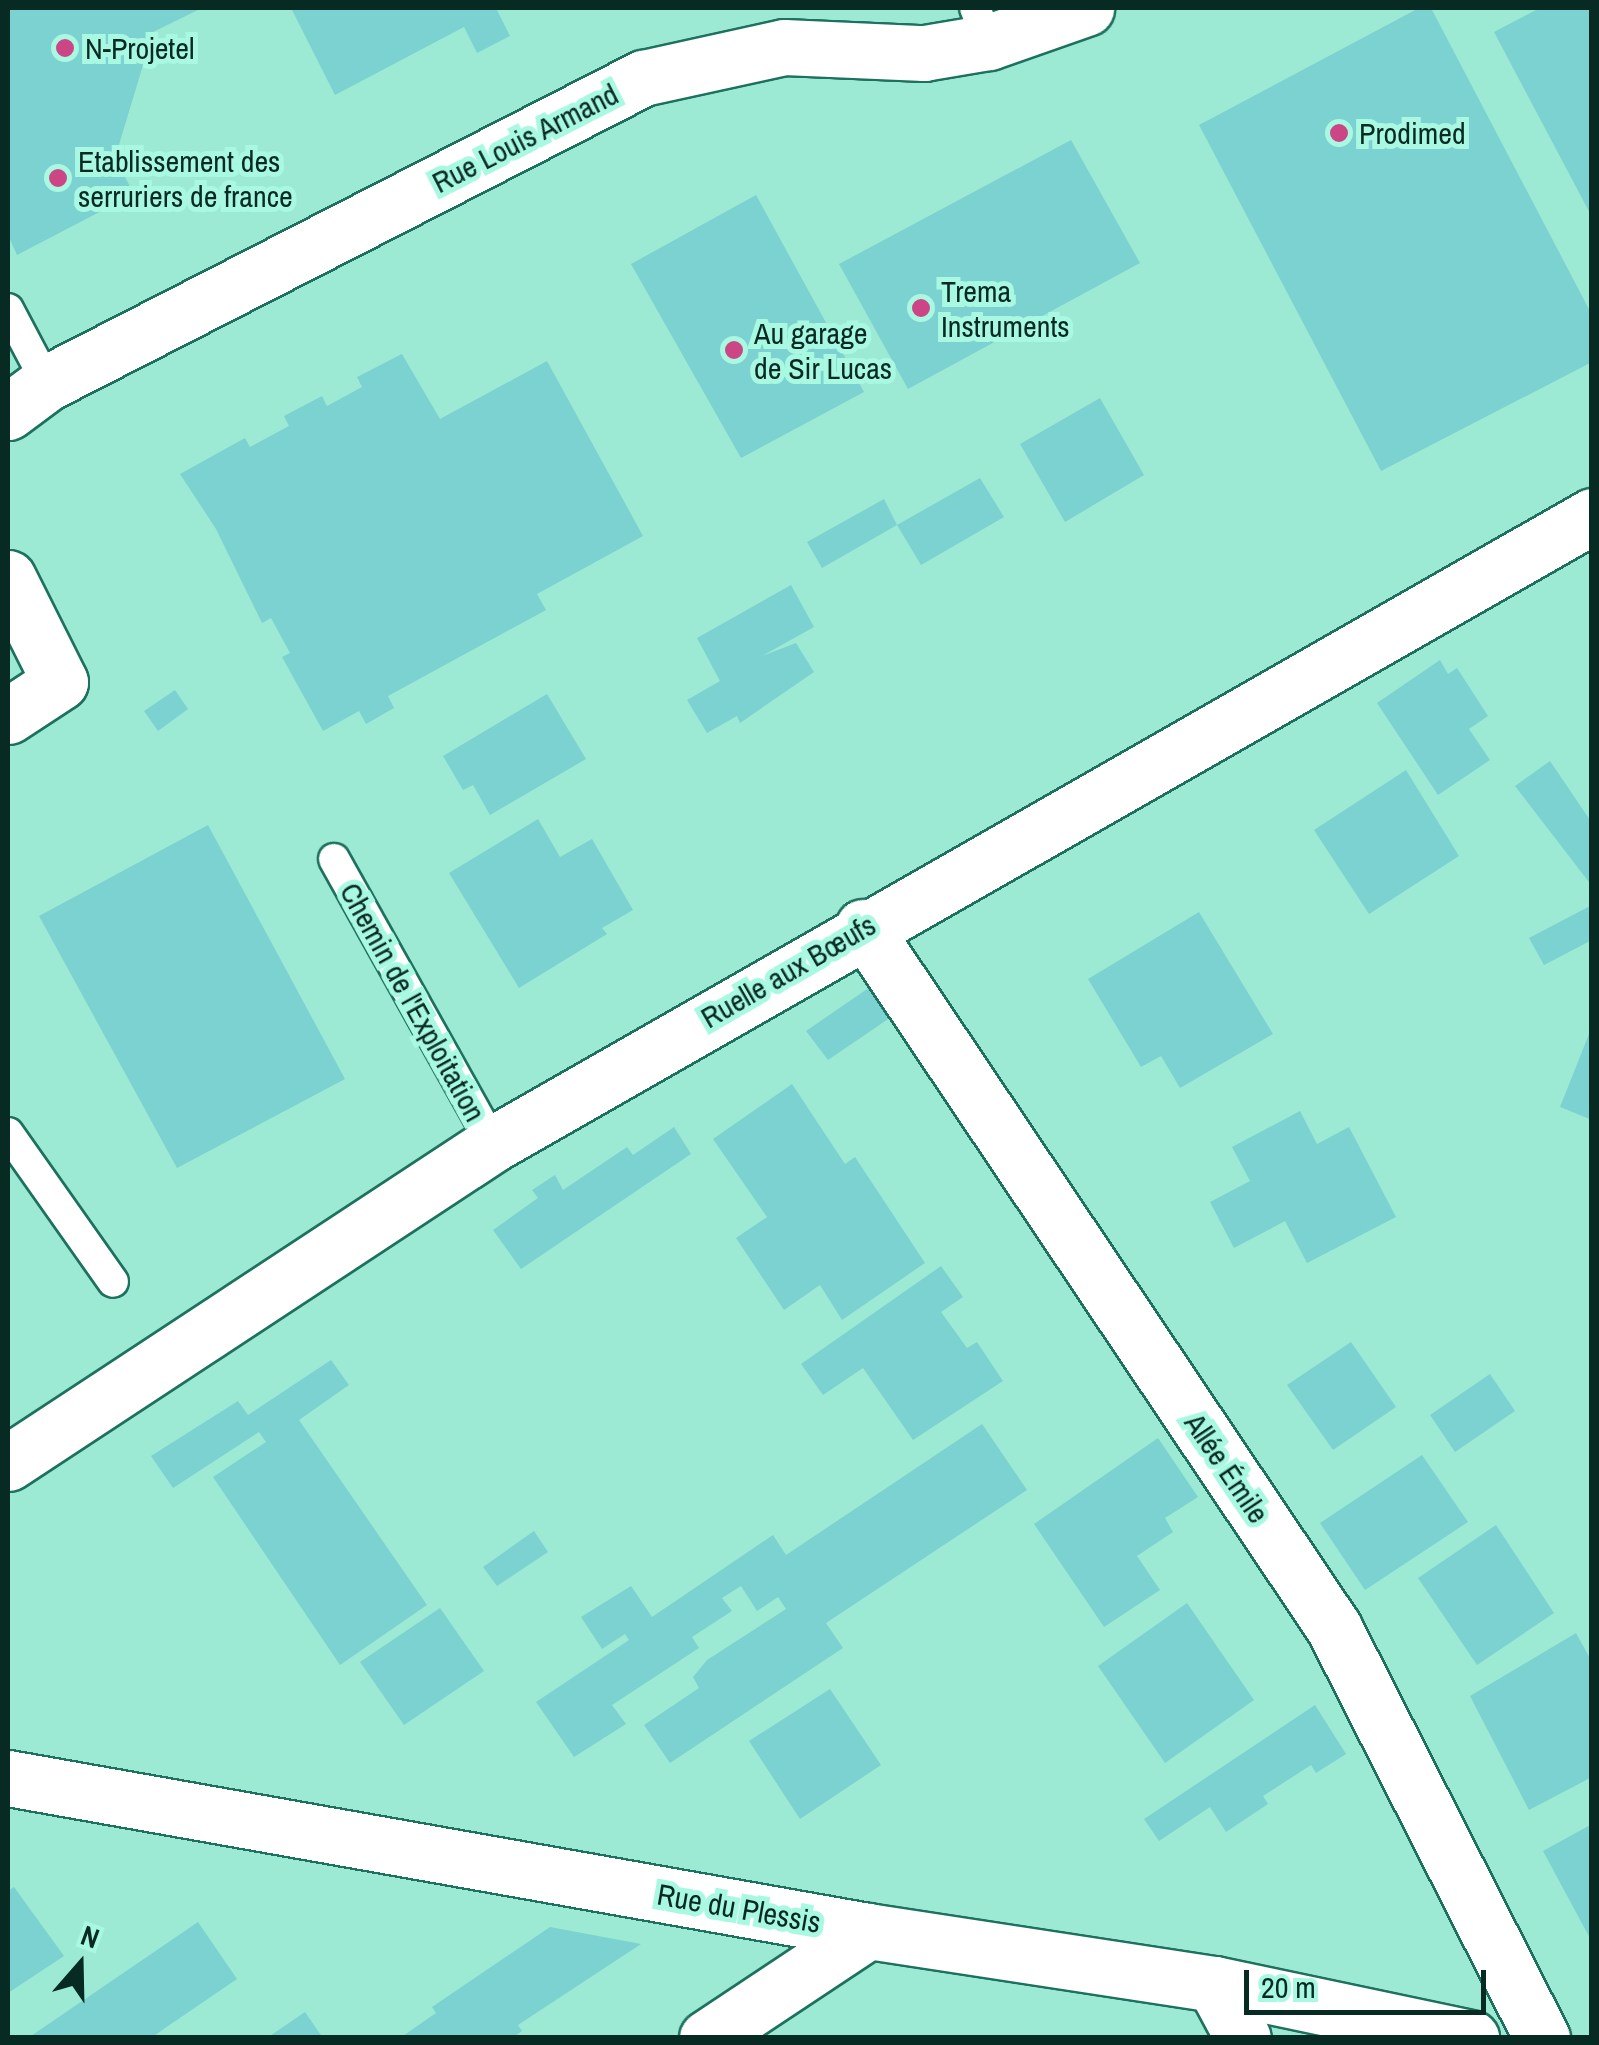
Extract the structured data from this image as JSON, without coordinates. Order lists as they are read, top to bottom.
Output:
{
  "streets": {
    "street": [
      "Rue Louis Armand",
      "Ruelle aux Bœufs",
      "Allée Émile",
      "Rue du Plessis"
    ],
    "lane": ["Chemin de l'Exploitation"]
  },
  "crossings": [
    ["Ruelle aux Bœufs", "Chemin de l'Exploitation"],
    ["Ruelle aux Bœufs", "Allée Émile"]
  ],
  "places": [
    "N-Projetel",
    "Prodimed",
    "Etablissement des serruriers de france",
    "Trema Instruments",
    "Au garage de Sir Lucas"
  ],
  "scale_bar": "20 m",
  "north": "top"
}
